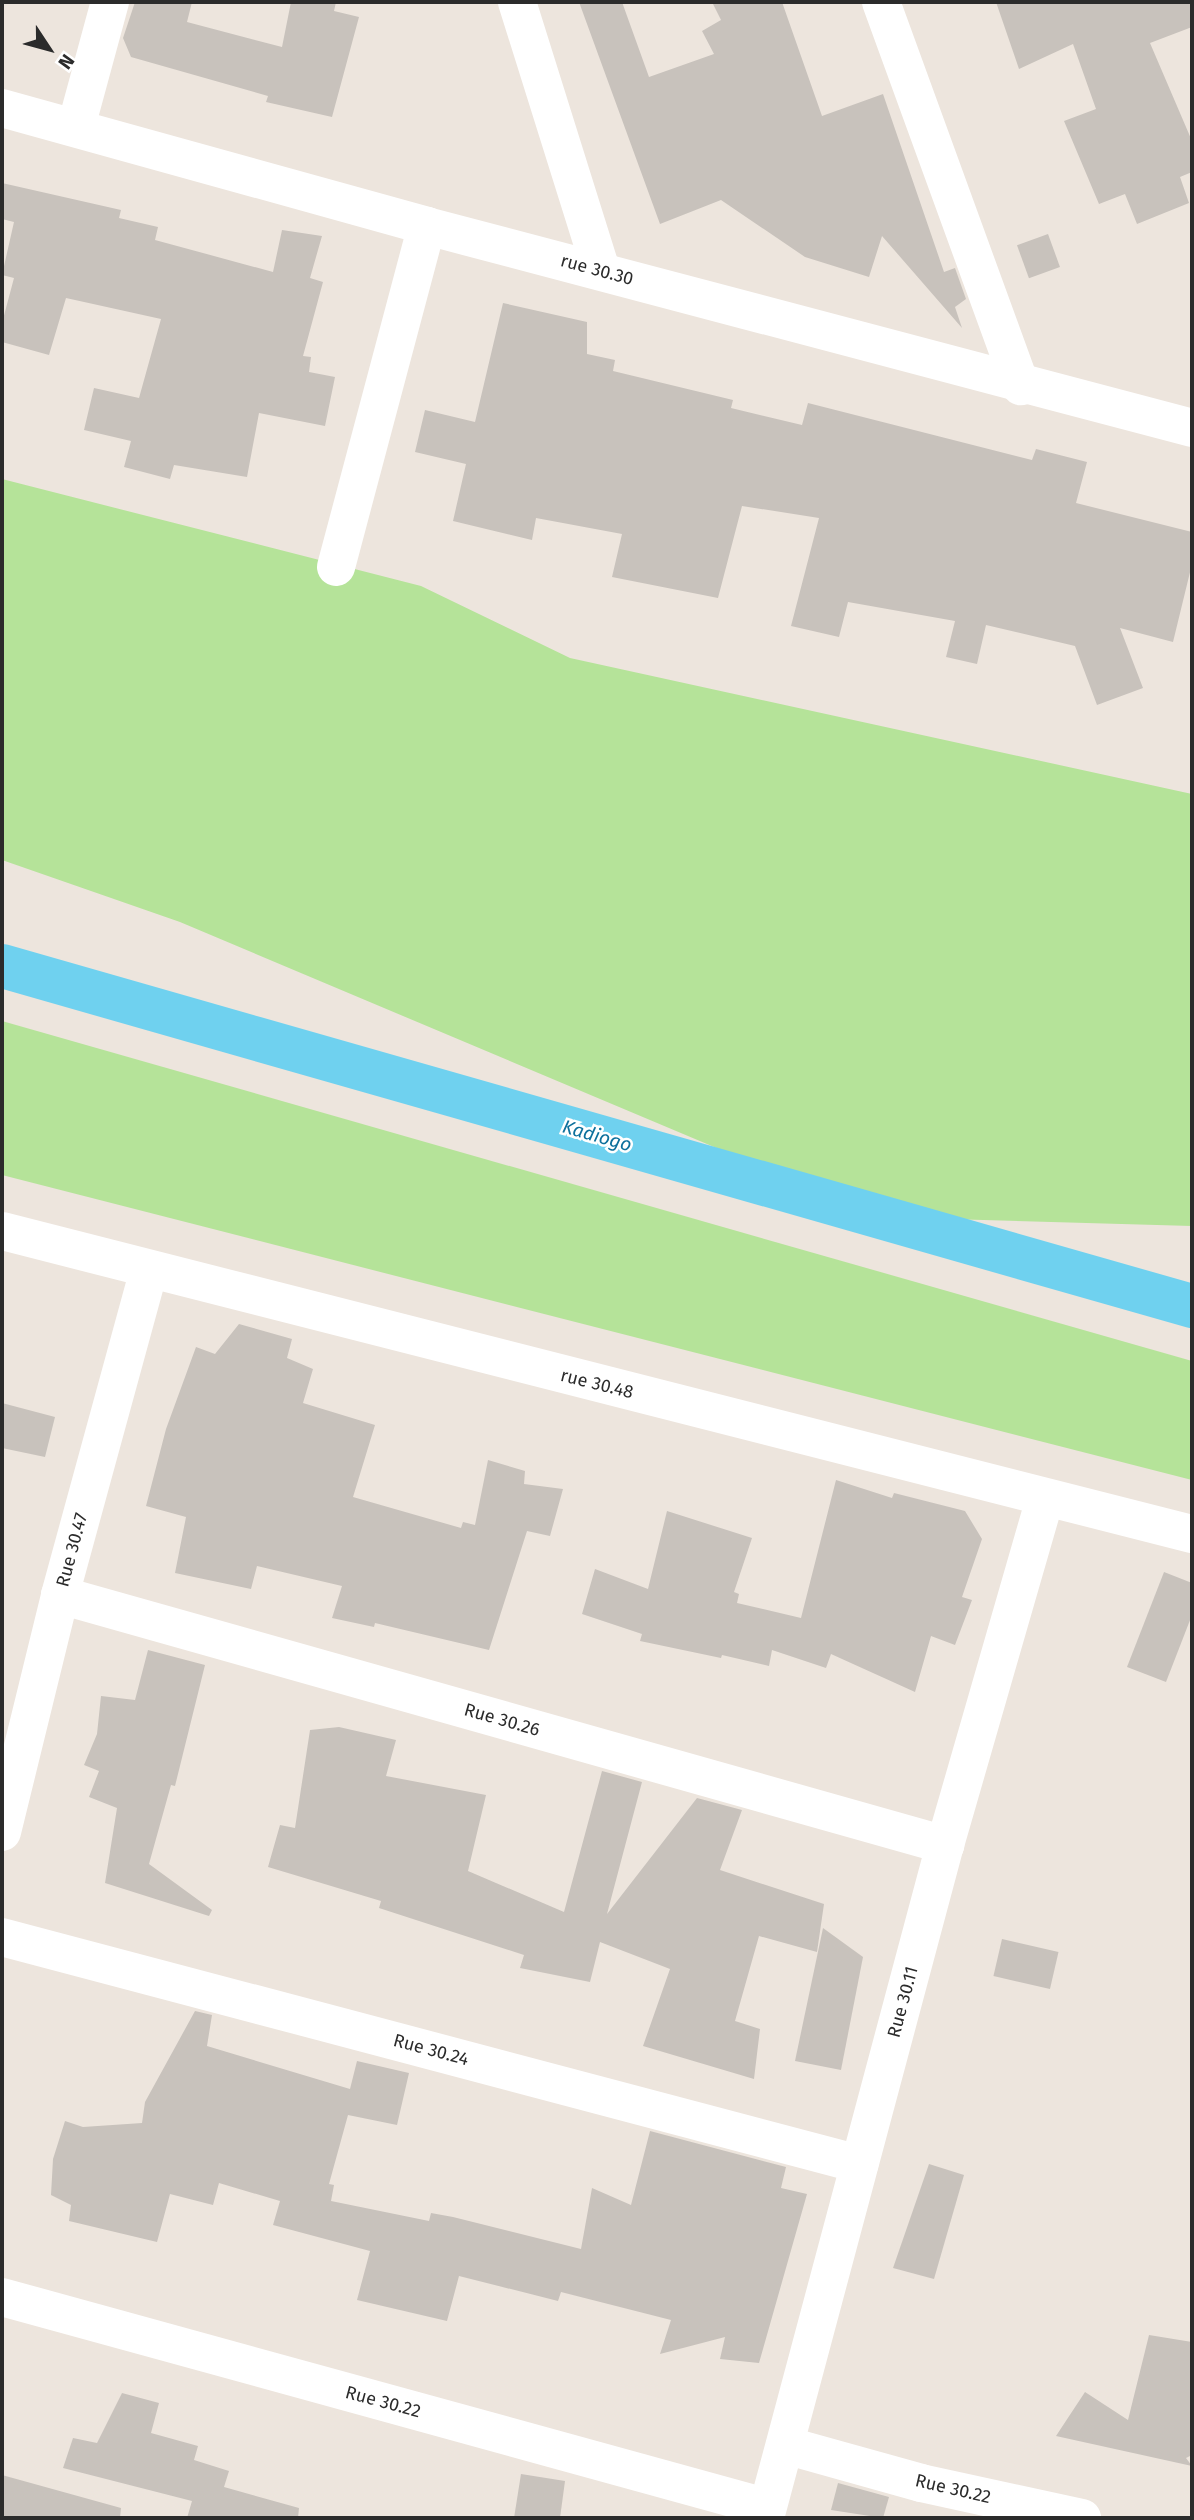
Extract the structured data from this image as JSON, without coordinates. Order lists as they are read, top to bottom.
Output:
{
  "streets": {
    "street": [
      "rue 30.30",
      "rue 30.48",
      "Rue 30.47",
      "Rue 30.26",
      "Rue 30.11",
      "Rue 30.24",
      "Rue 30.22"
    ]
  },
  "crossings": [
    ["rue 30.48", "Rue 30.47"],
    ["rue 30.48", "Rue 30.11"],
    ["Rue 30.47", "Rue 30.26"],
    ["Rue 30.26", "Rue 30.11"],
    ["Rue 30.11", "Rue 30.24"],
    ["Rue 30.11", "Rue 30.22"]
  ],
  "water": ["Kadiogo"],
  "north": "bottom right"
}
